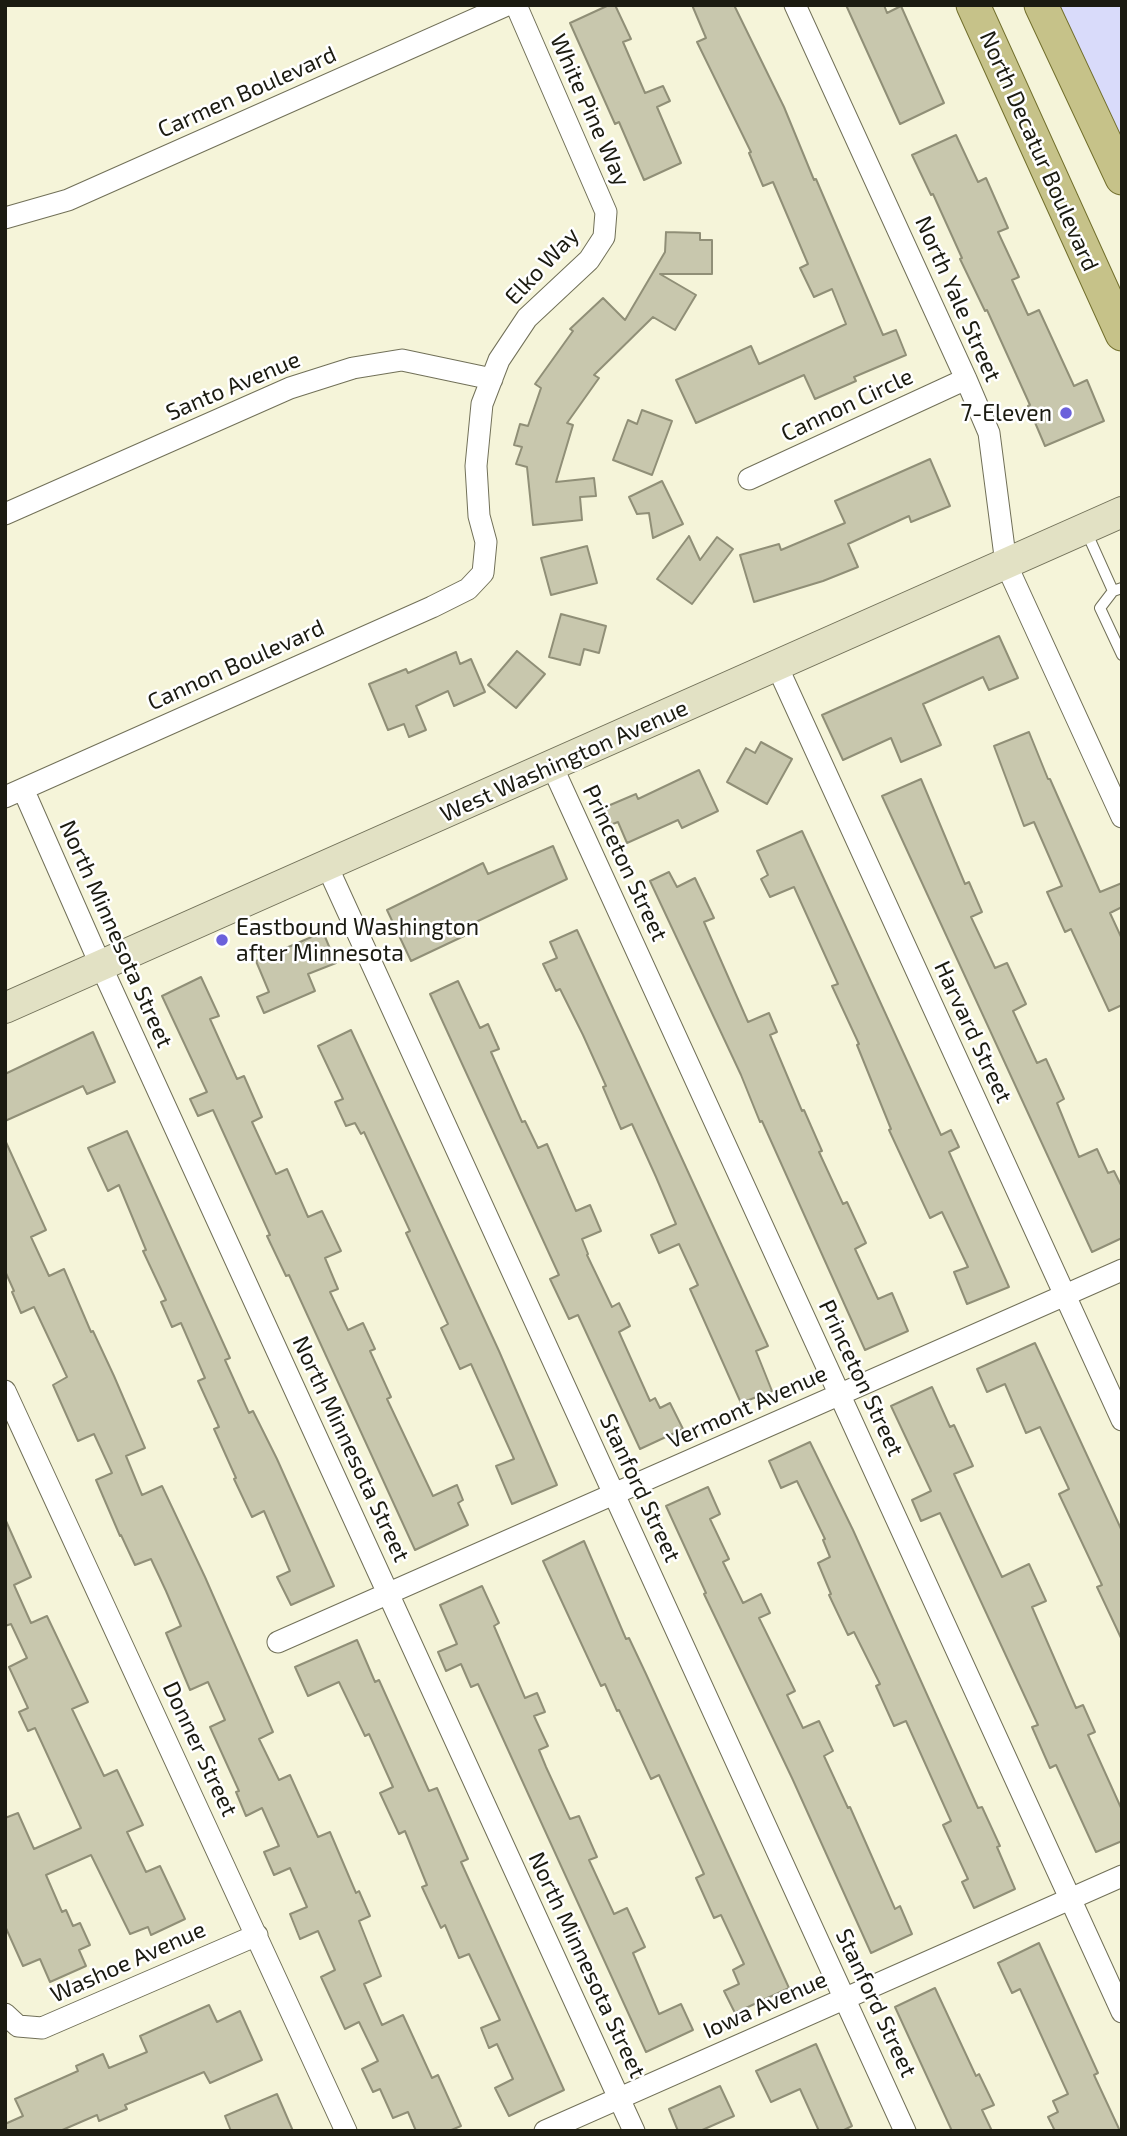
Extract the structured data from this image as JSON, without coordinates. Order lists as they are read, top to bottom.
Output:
{
  "streets": {
    "main road": ["North Decatur Boulevard", "West Washington Avenue"],
    "street": [
      "Carmen Boulevard",
      "White Pine Way",
      "Elko Way",
      "North Yale Street",
      "Santo Avenue",
      "Cannon Circle",
      "Cannon Boulevard",
      "Princeton Street",
      "North Minnesota Street",
      "Harvard Street",
      "Vermont Avenue",
      "Stanford Street",
      "Donner Street",
      "Washoe Avenue",
      "Iowa Avenue"
    ]
  },
  "crossings": [
    ["White Pine Way", "Elko Way"],
    ["Elko Way", "Santo Avenue"],
    ["Elko Way", "Cannon Boulevard"],
    ["North Yale Street", "Cannon Circle"],
    ["North Yale Street", "West Washington Avenue"],
    ["Cannon Boulevard", "North Minnesota Street"],
    ["West Washington Avenue", "Princeton Street"],
    ["West Washington Avenue", "North Minnesota Street"],
    ["West Washington Avenue", "Harvard Street"],
    ["West Washington Avenue", "Stanford Street"],
    ["Princeton Street", "Vermont Avenue"],
    ["Princeton Street", "Iowa Avenue"],
    ["North Minnesota Street", "Vermont Avenue"],
    ["North Minnesota Street", "Iowa Avenue"],
    ["Harvard Street", "Vermont Avenue"],
    ["Vermont Avenue", "Stanford Street"],
    ["Stanford Street", "Iowa Avenue"],
    ["Donner Street", "Washoe Avenue"]
  ],
  "places": ["7-Eleven", "Eastbound Washington after Minnesota"]
}
